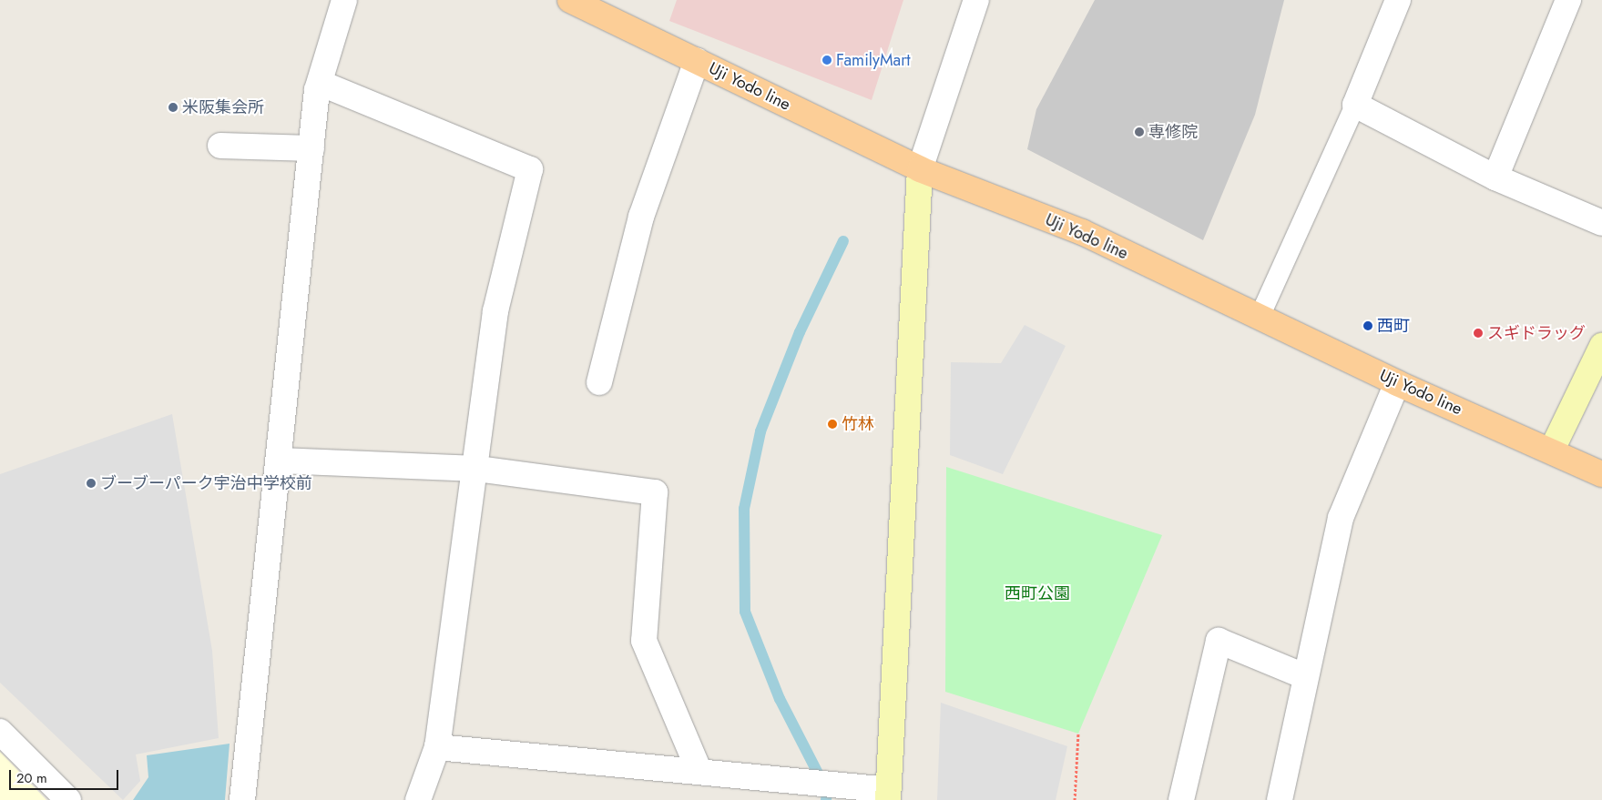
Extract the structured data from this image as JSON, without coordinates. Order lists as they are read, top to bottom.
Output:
{
  "streets": {
    "main road": ["Uji Yodo line"]
  },
  "parks": ["西町公園"],
  "places": [
    "FamilyMart",
    "米阪集会所",
    "専修院",
    "西町",
    "スギドラッグ",
    "竹林",
    "ブーブーパーク宇治中学校前"
  ],
  "scale_bar": "20 m"
}
